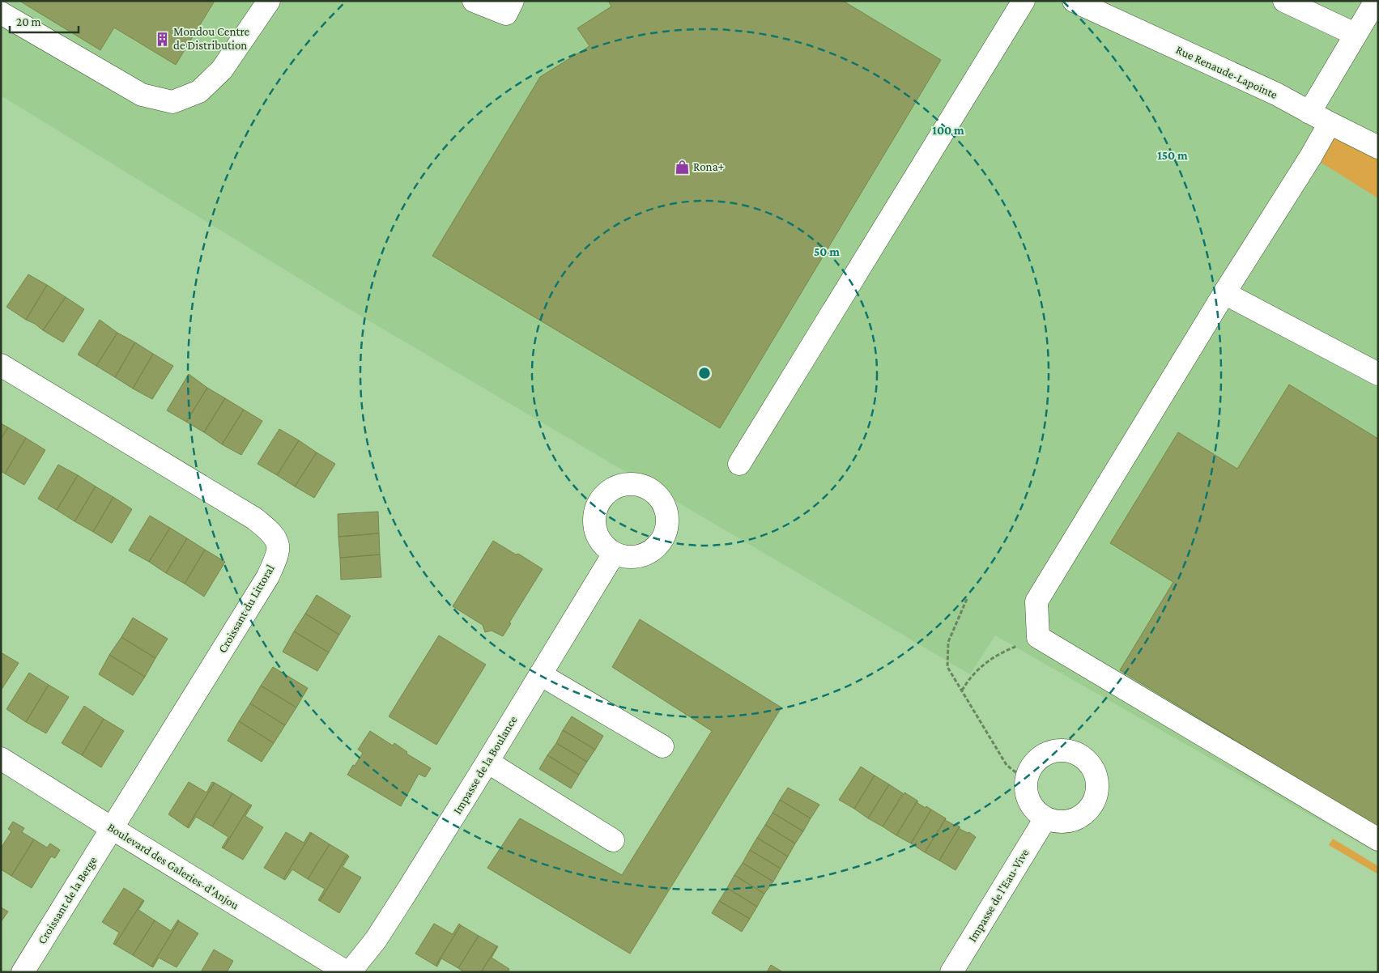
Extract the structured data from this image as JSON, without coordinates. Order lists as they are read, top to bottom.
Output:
{
  "streets": {
    "street": [
      "Rue Renaude-Lapointe",
      "Croissant du Littoral",
      "Impasse de la Boulance",
      "Boulevard des Galeries-d'Anjou",
      "Impasse de l'Eau-Vive",
      "Croissant de la Berge"
    ]
  },
  "crossings": [
    ["Croissant du Littoral", "Boulevard des Galeries-d'Anjou"],
    ["Croissant du Littoral", "Croissant de la Berge"],
    ["Boulevard des Galeries-d'Anjou", "Croissant de la Berge"]
  ],
  "places": {
    "building": ["Mondou Centre de Distribution"],
    "shop": ["Rona+"]
  },
  "scale_bar": "20 m",
  "rings": ["100 m", "150 m", "50 m"]
}
